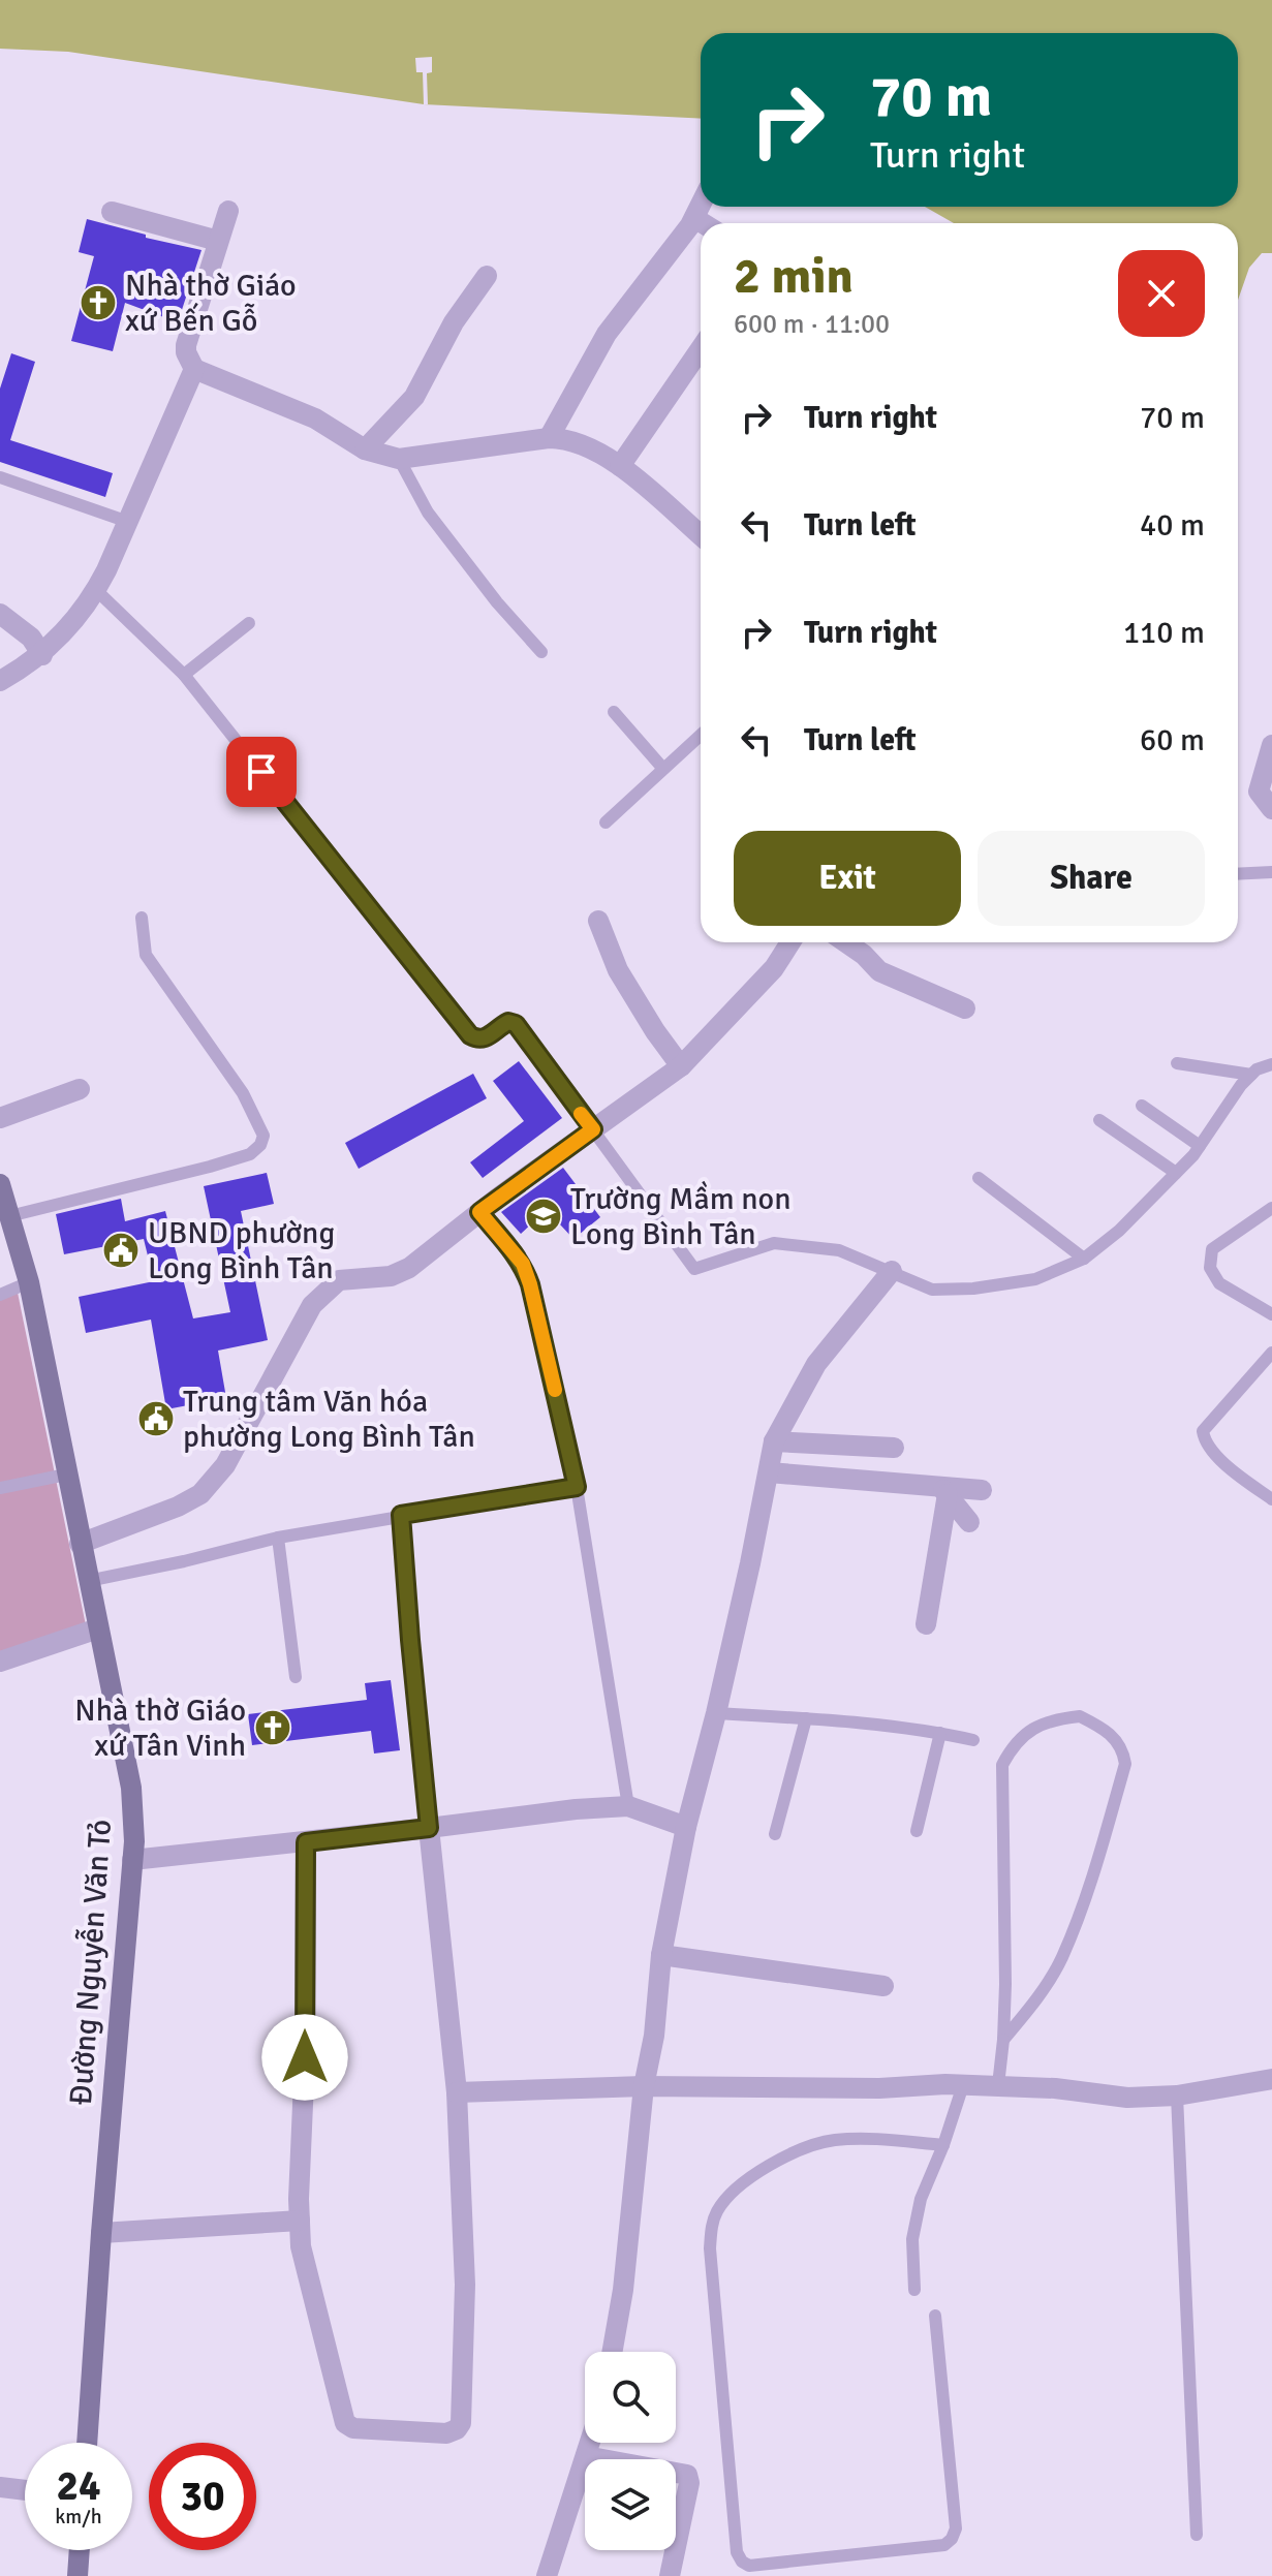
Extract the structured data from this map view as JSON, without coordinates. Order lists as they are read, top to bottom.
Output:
{
  "streets": {
    "street": ["Đường Nguyễn Văn Tỏ"]
  },
  "places": {
    "church": ["Nhà thờ Giáo xứ Bến Gỗ", "Nhà thờ Giáo xứ Tân Vinh"],
    "school or university": ["Trường Mầm non Long Bình Tân"],
    "public building": ["UBND phường Long Bình Tân", "Trung tâm Văn hóa phường Long Bình Tân"]
  },
  "page": {
    "turn": ["70 m", "Turn right"],
    "heading": ["2 min", "600 m · 11:00"],
    "list": [
      {
        "name": "Turn right",
        "value": "70 m"
      },
      {
        "name": "Turn left",
        "value": "40 m"
      },
      {
        "name": "Turn right",
        "value": "110 m"
      },
      {
        "name": "Turn left",
        "value": "60 m"
      }
    ],
    "buttons": ["Exit", "Share"],
    "speed": "24 km/h",
    "limit": "30"
  }
}
